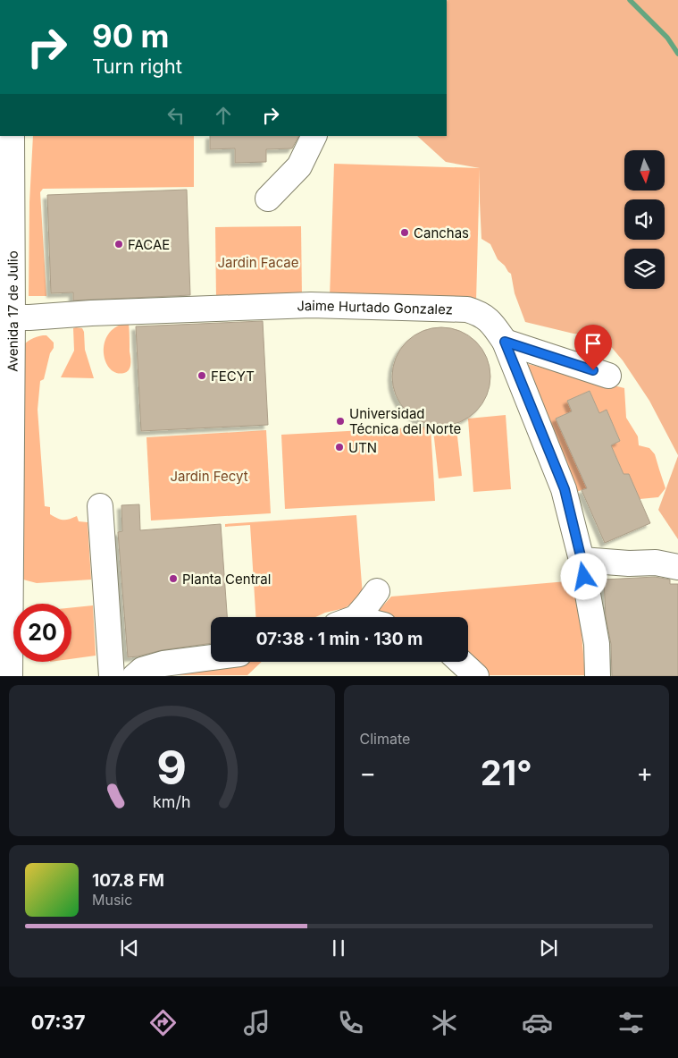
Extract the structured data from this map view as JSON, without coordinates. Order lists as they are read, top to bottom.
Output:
{
  "streets": {
    "main road": ["Jaime Hurtado Gonzalez", "Avenida 17 de Julio"]
  },
  "crossings": [
    ["Jaime Hurtado Gonzalez", "Avenida 17 de Julio"]
  ],
  "parks": ["Jardin Facae", "Jardin Fecyt"],
  "places": [
    "Canchas",
    "FACAE",
    "FECYT",
    "Universidad Técnica del Norte",
    "UTN",
    "Planta Central"
  ],
  "north": "bottom",
  "page": {
    "turn": ["90 m", "Turn right"],
    "limit": "20",
    "trip": "07:38 · 1 min · 130 m",
    "tile": "Climate",
    "heat": ["−", "21°", "+"],
    "song": ["107.8 FM", "Music"],
    "tabs": "07:37",
    "gauge": ["9", "km/h"]
  }
}
